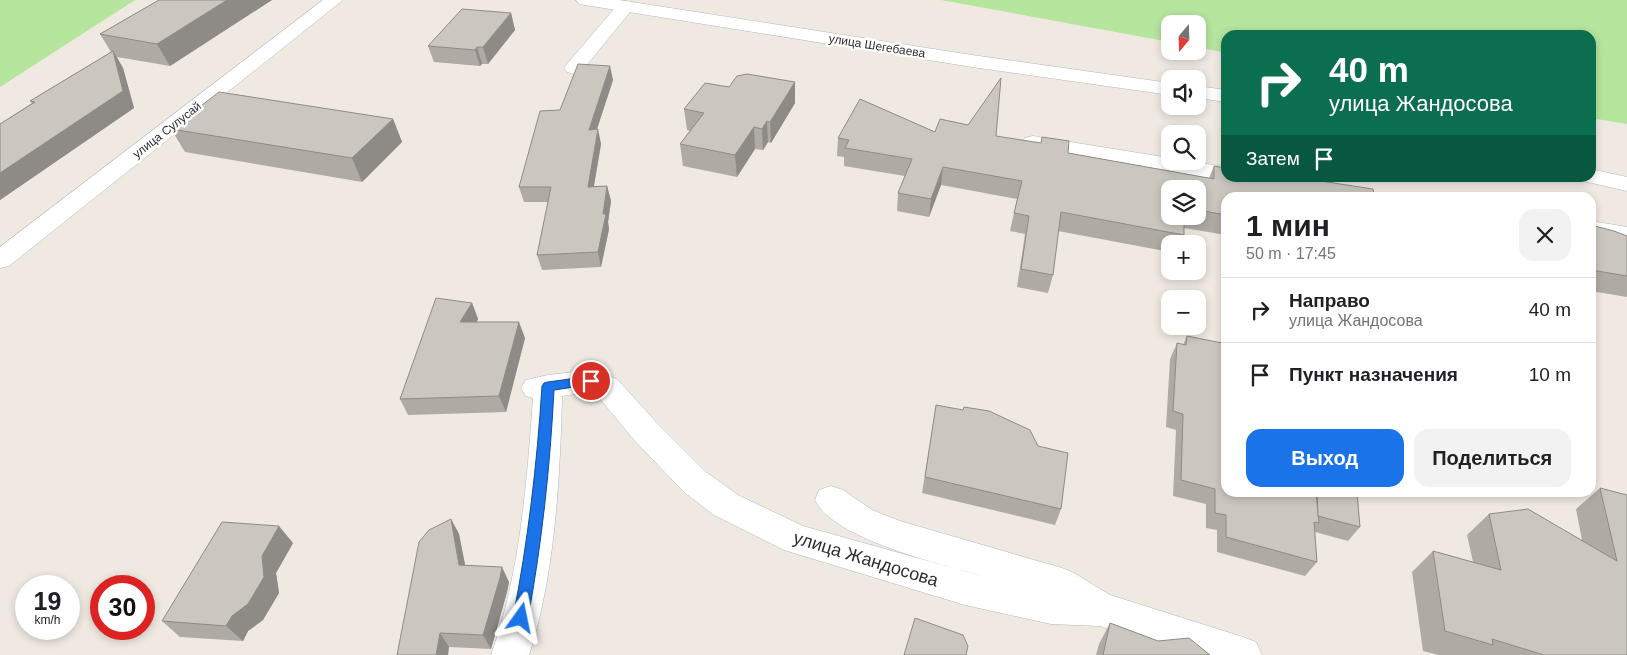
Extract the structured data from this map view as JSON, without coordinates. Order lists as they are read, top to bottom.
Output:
{
  "streets": {
    "street": ["улица Шегебаева", "улица Сулусай", "улица Жандосова"]
  },
  "north": "bottom",
  "page": {
    "map_buttons": ["+", "−"],
    "turn": ["40 m", "улица Жандосова"],
    "then": "Затем",
    "heading": ["1 мин", "50 m · 17:45"],
    "list": [
      {
        "name": "Направо",
        "note": "улица Жандосова",
        "value": "40 m"
      },
      {
        "name": "Пункт назначения",
        "value": "10 m"
      }
    ],
    "buttons": ["Выход", "Поделиться"],
    "speed": "19 km/h",
    "limit": "30"
  }
}
